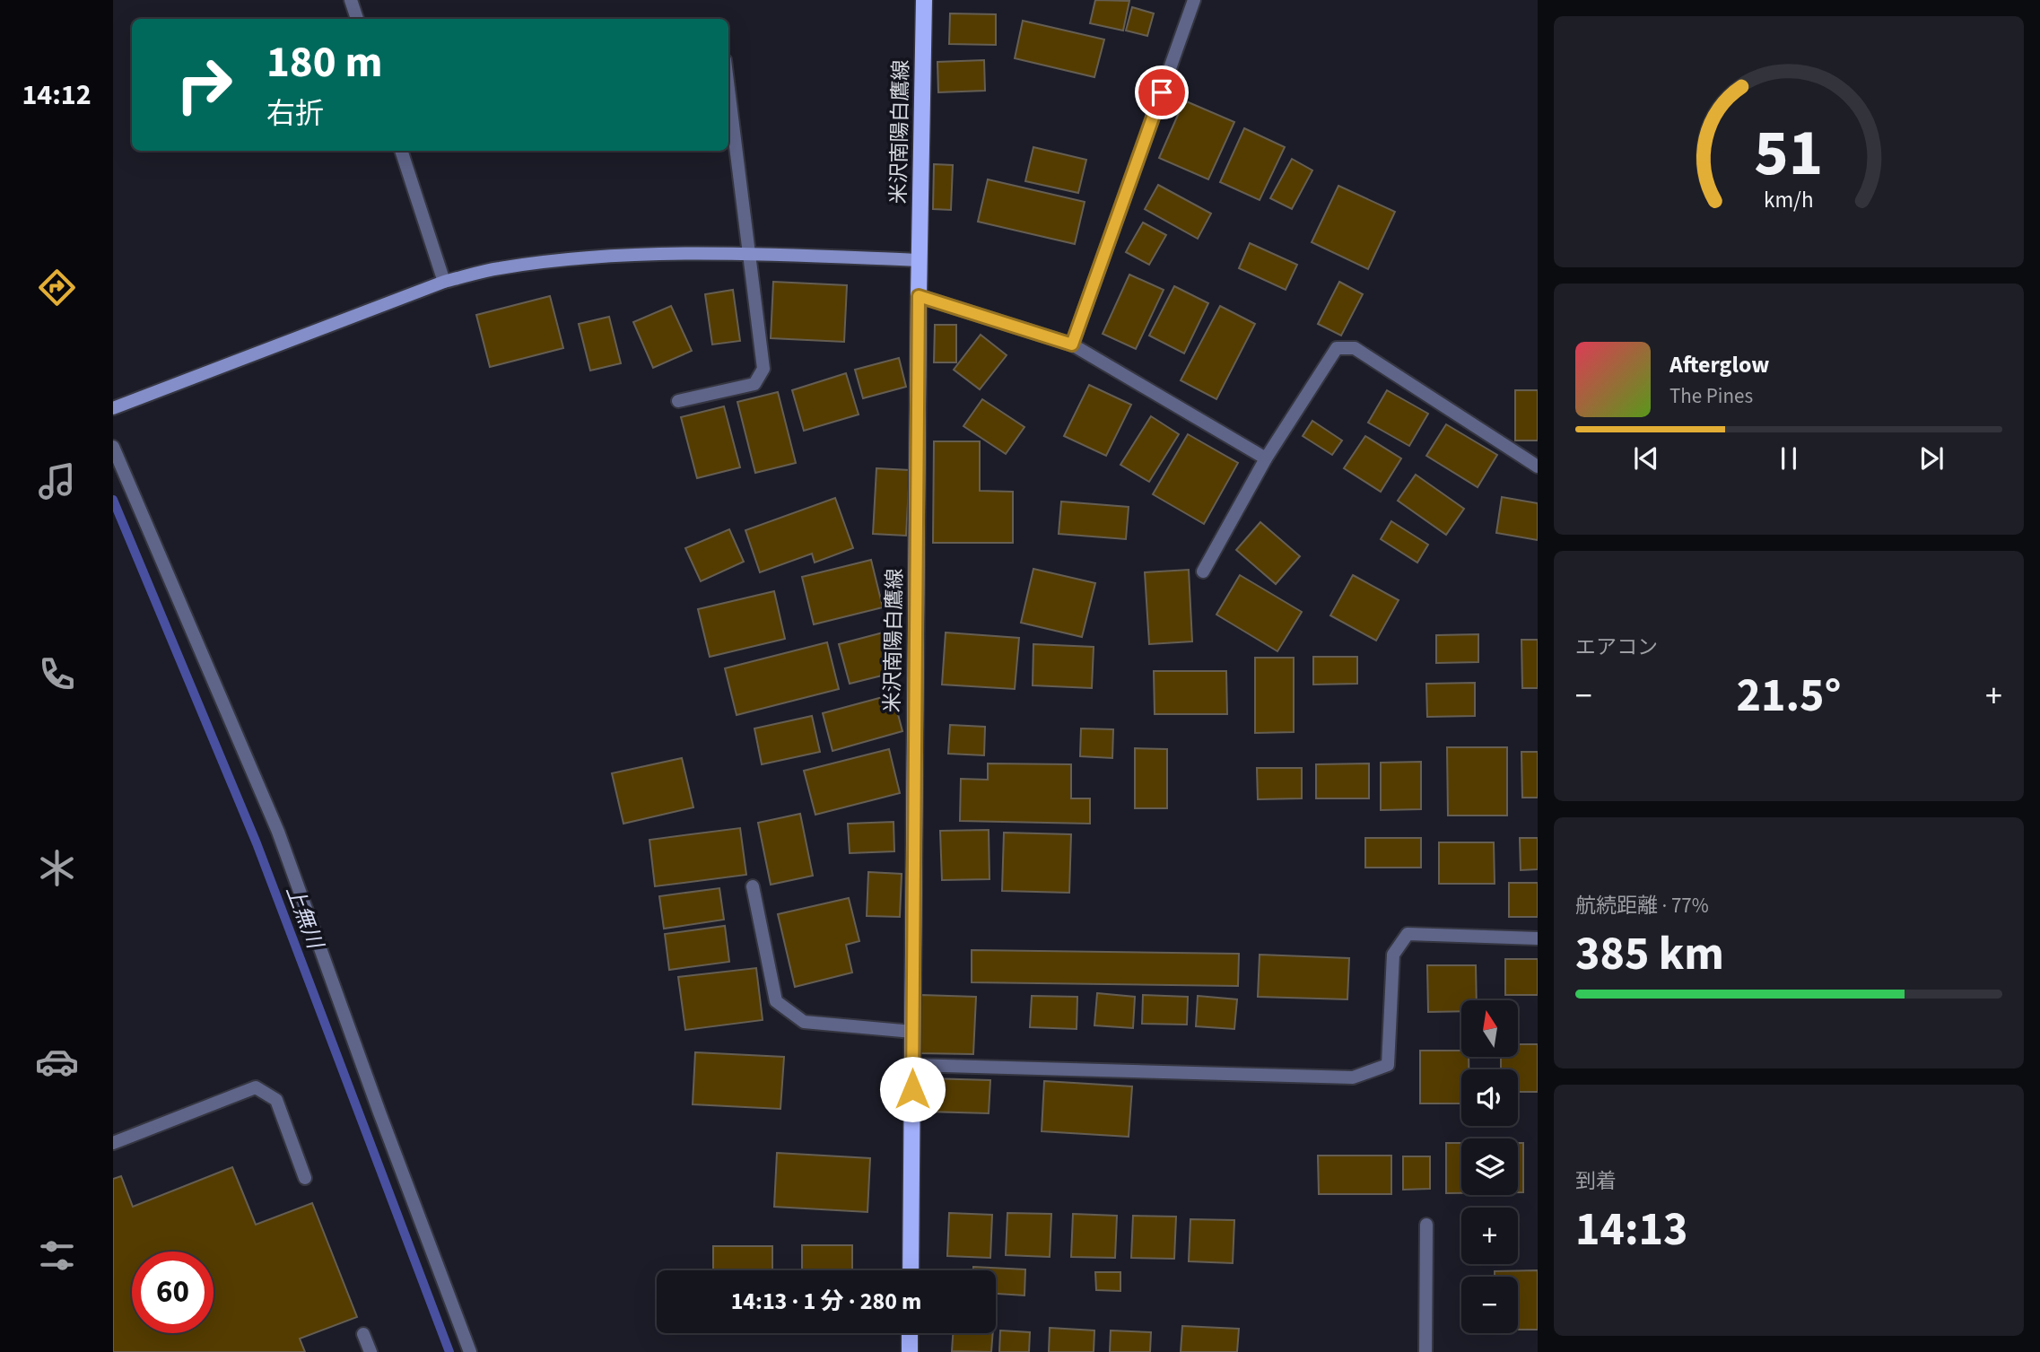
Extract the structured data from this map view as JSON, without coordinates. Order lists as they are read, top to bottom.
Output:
{
  "streets": {
    "main road": ["米沢南陽白鷹線"]
  },
  "water": ["上無川"],
  "north": "top",
  "page": {
    "tabs": "14:12",
    "turn": ["180 m", "右折"],
    "song": ["Afterglow", "The Pines"],
    "tile": [
      "エアコン",
      ["航続距離 · 77%", "385 km"],
      ["到着", "14:13"]
    ],
    "heat": ["−", "21.5°", "+"],
    "map_buttons": ["+", "−"],
    "limit": "60",
    "trip": "14:13 · 1 分 · 280 m",
    "gauge": ["51", "km/h"]
  }
}
